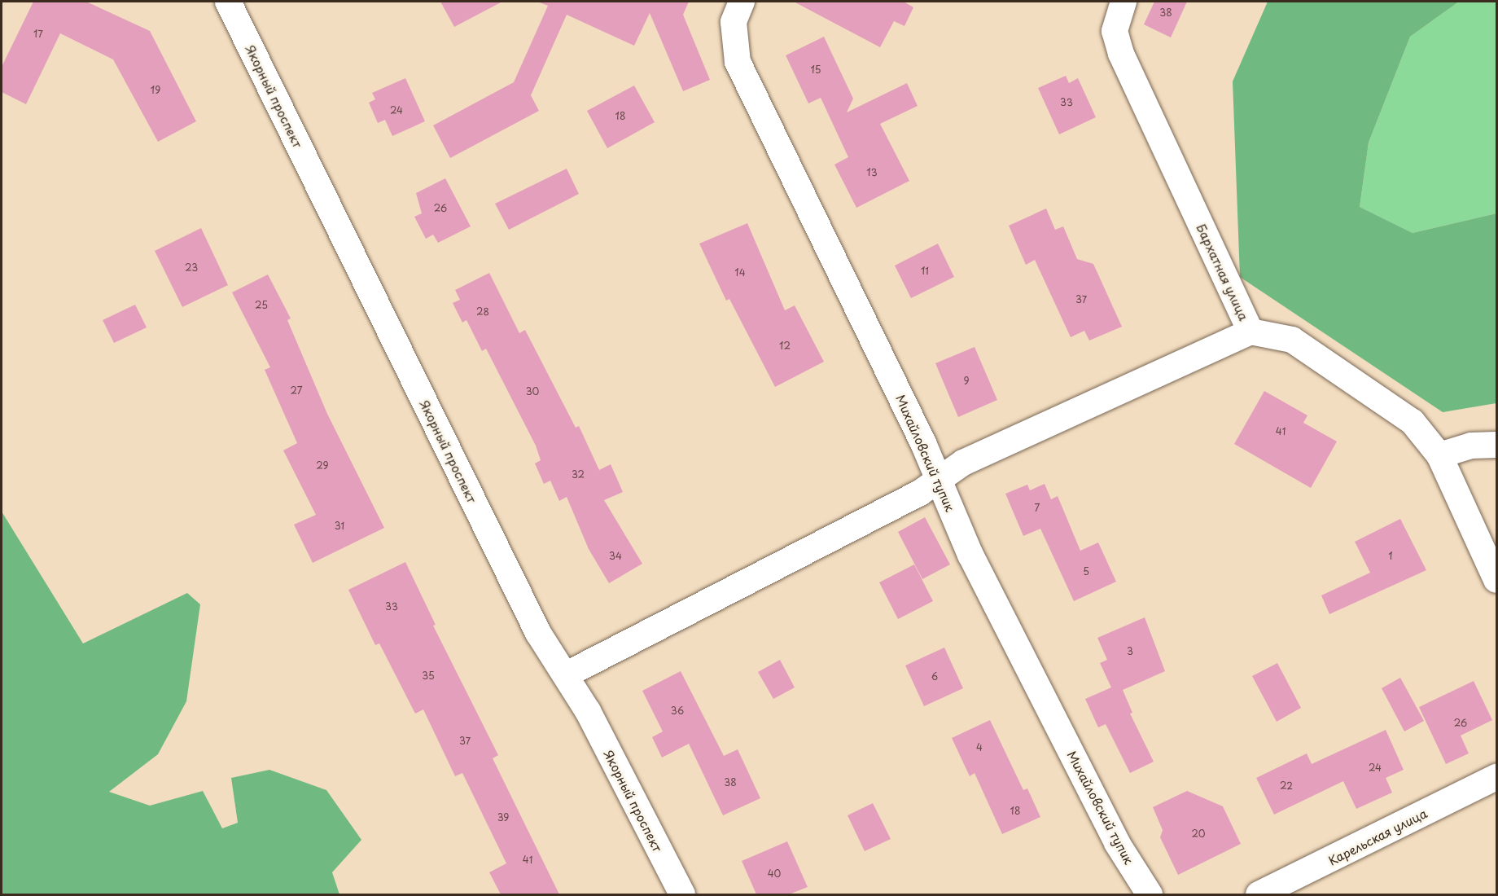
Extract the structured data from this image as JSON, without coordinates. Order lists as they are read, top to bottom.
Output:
{
  "streets": {
    "street": [
      "Якорный проспект",
      "Бархатная улица",
      "Михайловский тупик",
      "Карельская улица"
    ]
  },
  "house_numbers": [
    "38",
    "17",
    "15",
    "19",
    "33",
    "24",
    "18",
    "13",
    "26",
    "23",
    "11",
    "14",
    "37",
    "25",
    "28",
    "12",
    "9",
    "27",
    "30",
    "41",
    "29",
    "32",
    "7",
    "31",
    "34",
    "1",
    "5",
    "33",
    "3",
    "35",
    "6",
    "36",
    "26",
    "37",
    "4",
    "24",
    "38",
    "22",
    "18",
    "39",
    "20",
    "41",
    "40"
  ]
}
